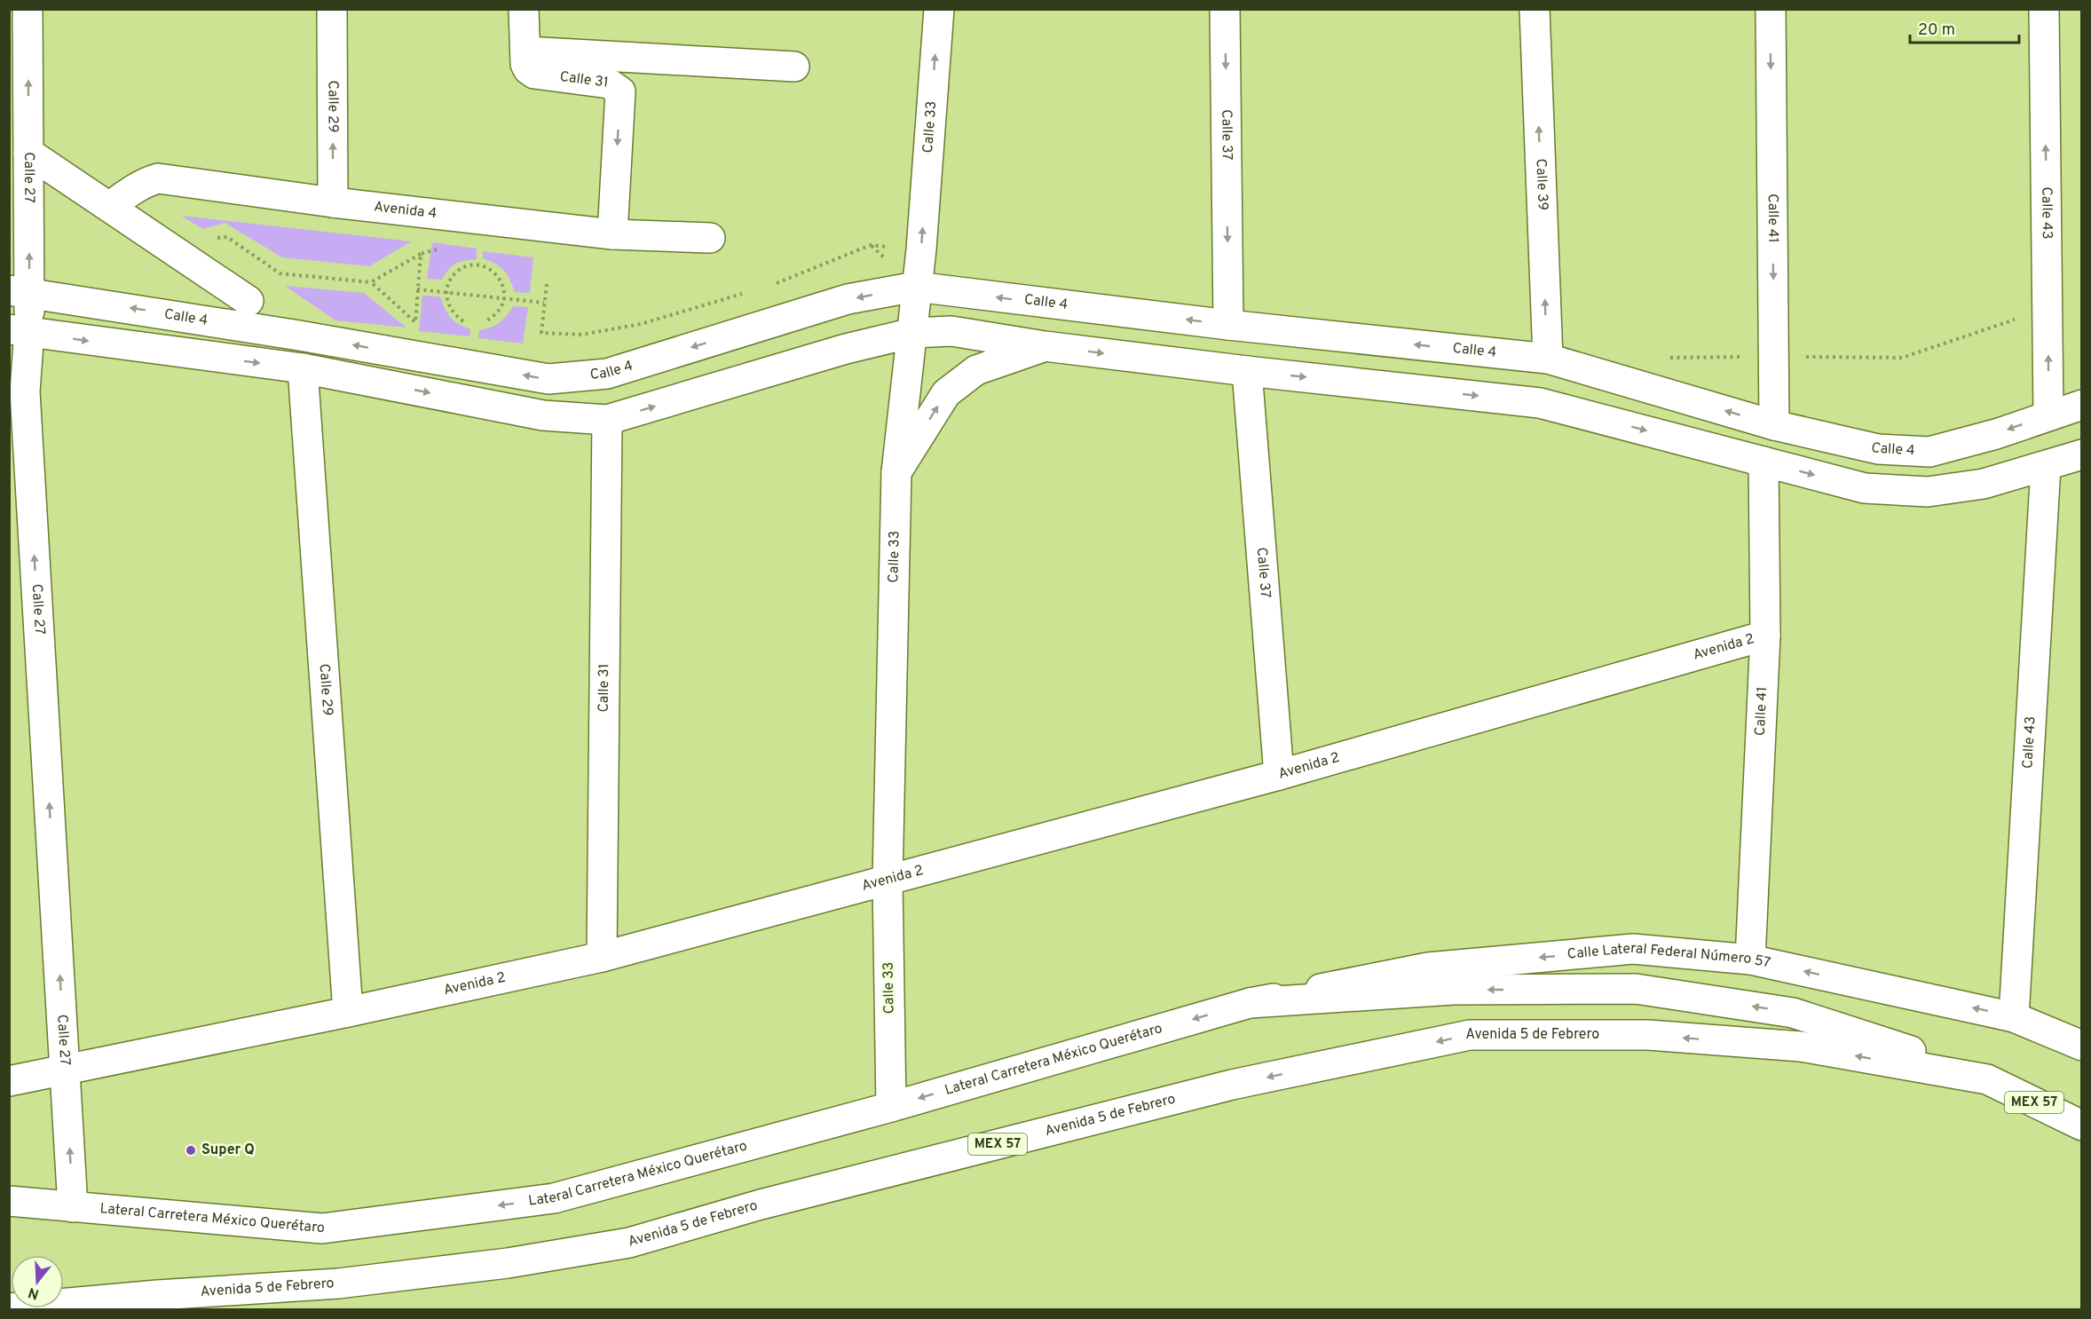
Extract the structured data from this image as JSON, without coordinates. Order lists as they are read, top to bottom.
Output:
{
  "streets": {
    "main road": [
      "Calle 31",
      "Calle 29",
      "Calle 33",
      "Calle 37",
      "Calle 27",
      "Calle 39",
      "Avenida 4",
      "Calle 43",
      "Calle 41",
      "Calle 4",
      "Avenida 2",
      "Calle Lateral Federal Número 57",
      "Avenida 5 de Febrero",
      "Lateral Carretera México Querétaro",
      "MEX 57"
    ]
  },
  "crossings": [
    ["Calle 31", "Avenida 4"],
    ["Calle 31", "Avenida 2"],
    ["Calle 29", "Avenida 4"],
    ["Calle 29", "Avenida 2"],
    ["Calle 33", "Calle 4"],
    ["Calle 33", "Avenida 2"],
    ["Calle 33", "Lateral Carretera México Querétaro"],
    ["Calle 37", "Calle 4"],
    ["Calle 37", "Avenida 2"],
    ["Calle 27", "Calle 4"],
    ["Calle 27", "Avenida 2"],
    ["Calle 27", "Lateral Carretera México Querétaro"],
    ["Calle 39", "Calle 4"],
    ["Calle 43", "Calle 4"],
    ["Calle 43", "Calle Lateral Federal Número 57"],
    ["Calle 41", "Calle 4"],
    ["Calle 41", "Avenida 2"],
    ["Calle 41", "Calle Lateral Federal Número 57"],
    ["Calle Lateral Federal Número 57", "Lateral Carretera México Querétaro"]
  ],
  "one_way": [
    "Calle 37",
    "Calle 27",
    "Calle 39",
    "Calle 43",
    "Calle 41",
    "Lateral Carretera México Querétaro"
  ],
  "places": ["Super Q"],
  "scale_bar": "20 m",
  "north": "bottom"
}
